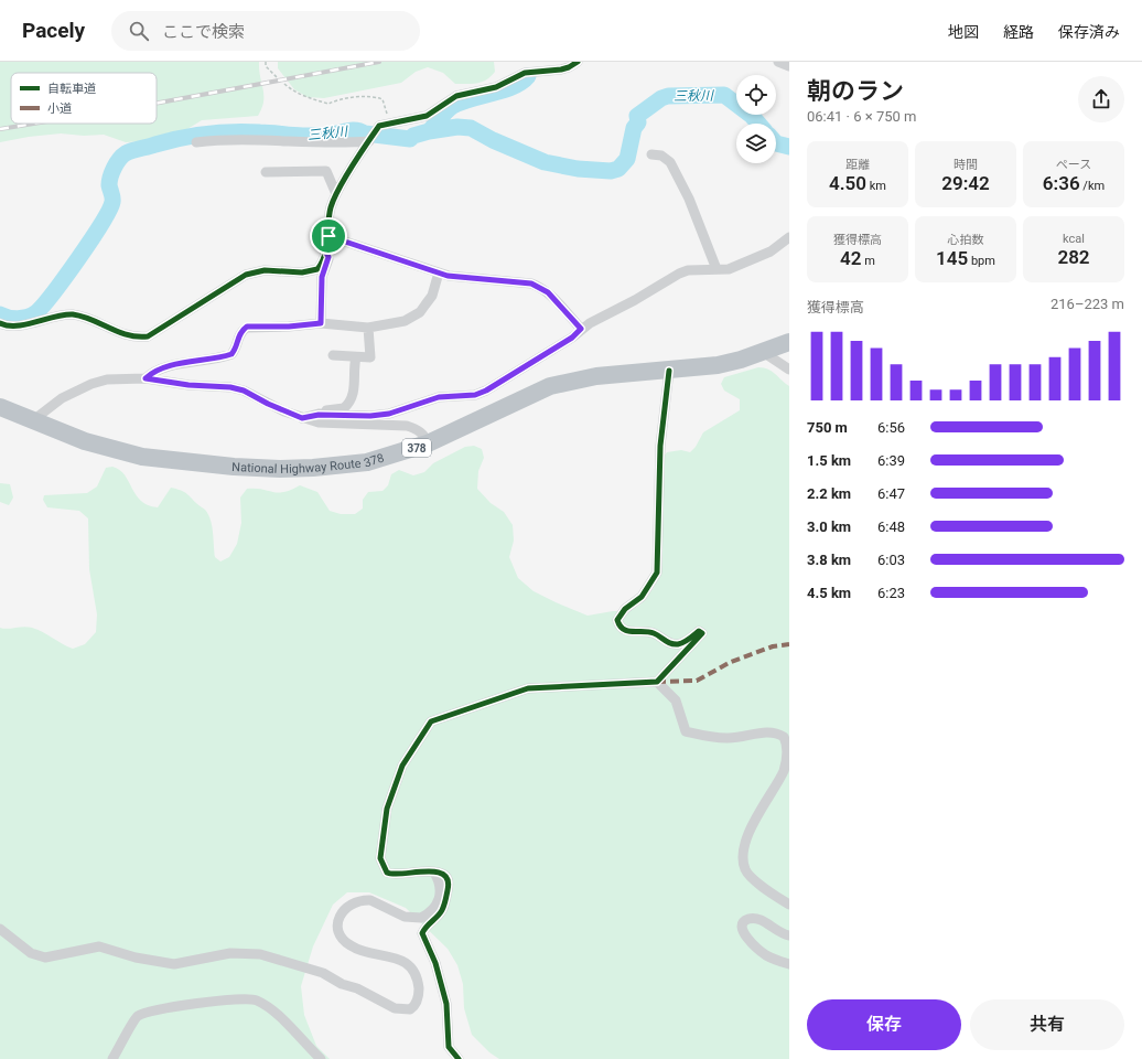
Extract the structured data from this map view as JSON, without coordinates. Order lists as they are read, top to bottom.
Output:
{
  "streets": {
    "highway": ["378", "National Highway Route 378"]
  },
  "water": ["三秋川"],
  "legend": ["自転車道", "小道"],
  "page": {
    "header": "Pacely",
    "search": "ここで検索",
    "nav": ["地図", "経路", "保存済み"],
    "heading": ["朝のラン", "06:41 · 6 × 750 m"],
    "stats": [
      ["距離", "4.50 km"],
      ["時間", "29:42"],
      ["ペース", "6:36 /km"],
      ["獲得標高", "42 m"],
      ["心拍数", "145 bpm"],
      ["kcal", "282"]
    ],
    "chart": ["獲得標高", "216–223 m"],
    "list": [
      {
        "name": "750 m",
        "note": "6:56"
      },
      {
        "name": "1.5 km",
        "note": "6:39"
      },
      {
        "name": "2.2 km",
        "note": "6:47"
      },
      {
        "name": "3.0 km",
        "note": "6:48"
      },
      {
        "name": "3.8 km",
        "note": "6:03"
      },
      {
        "name": "4.5 km",
        "note": "6:23"
      }
    ],
    "buttons": ["保存", "共有"]
  }
}
